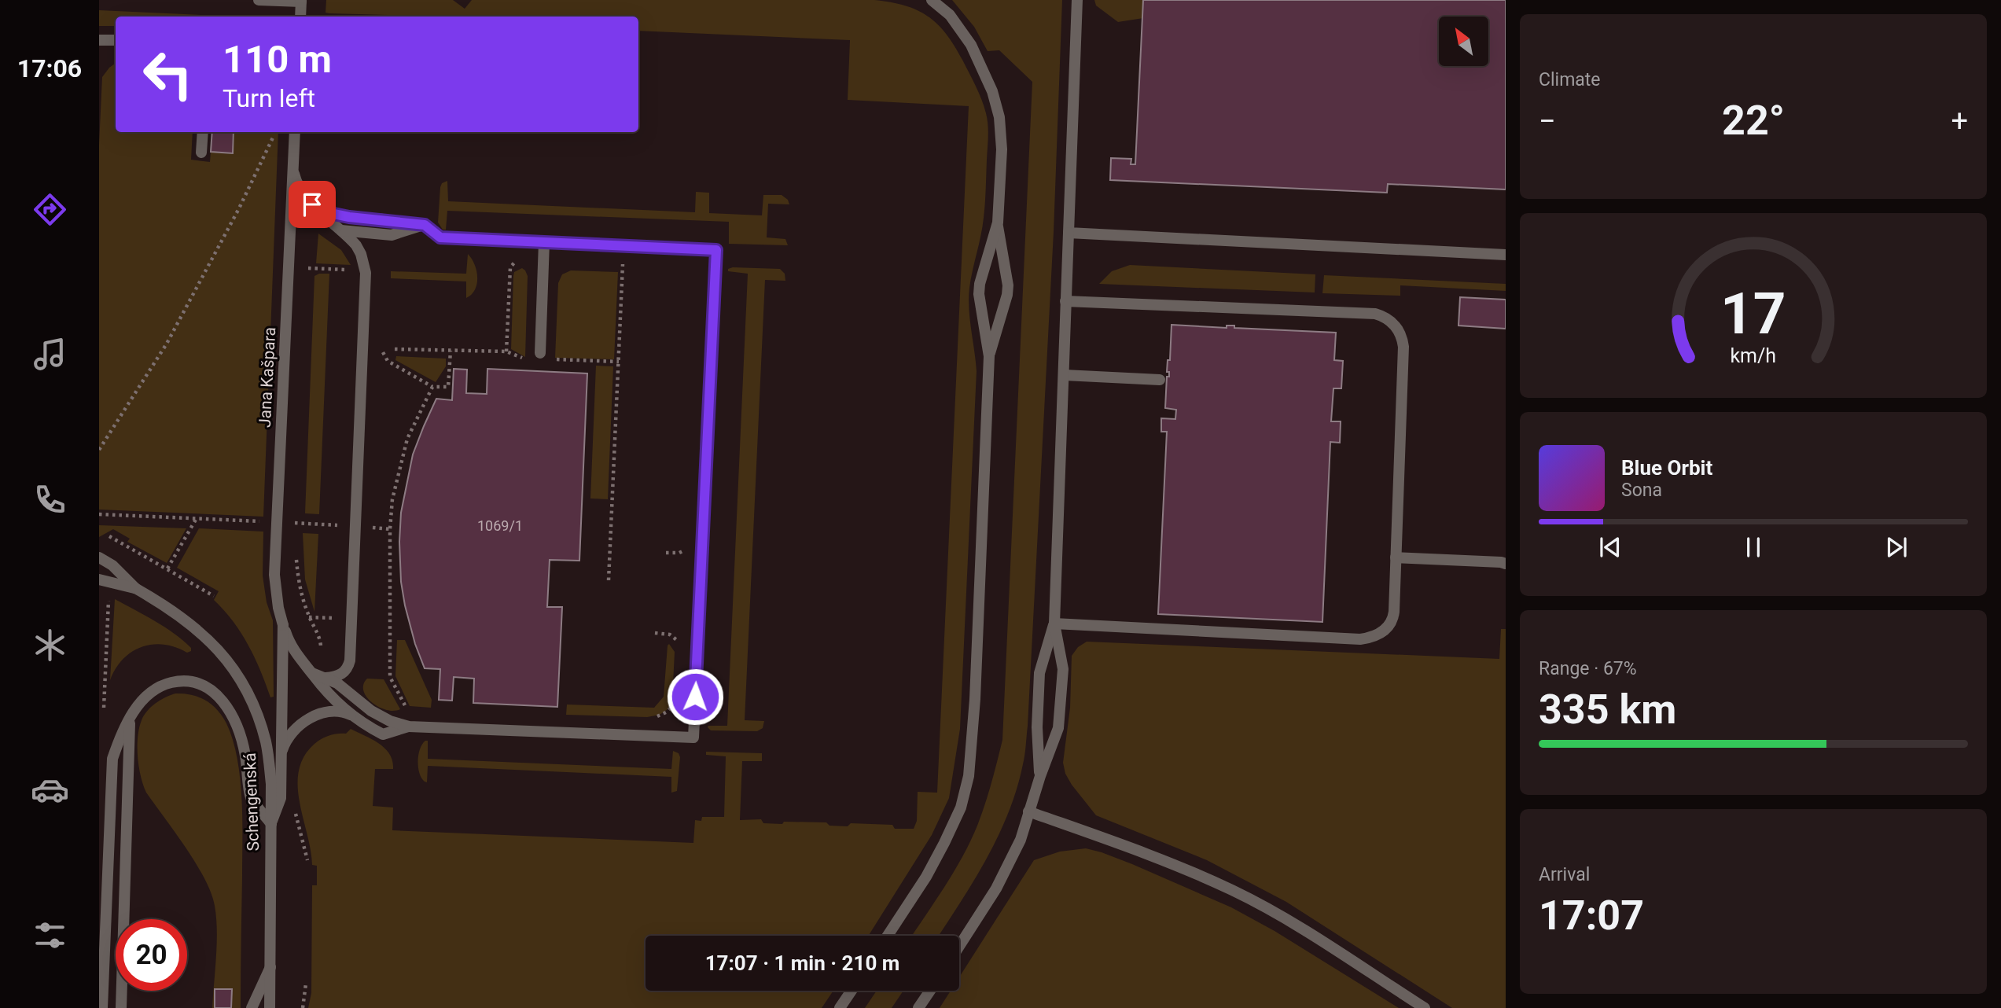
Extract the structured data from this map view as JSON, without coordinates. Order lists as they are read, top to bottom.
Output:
{
  "streets": {
    "street": ["Jana Kašpara", "Schengenská"]
  },
  "house_numbers": ["1069/1"],
  "north": "top left",
  "page": {
    "tabs": "17:06",
    "tile": [
      "Climate",
      ["Range · 67%", "335 km"],
      ["Arrival", "17:07"]
    ],
    "turn": ["110 m", "Turn left"],
    "heat": ["−", "22°", "+"],
    "song": ["Blue Orbit", "Sona"],
    "limit": "20",
    "trip": "17:07 · 1 min · 210 m",
    "gauge": ["17", "km/h"]
  }
}
